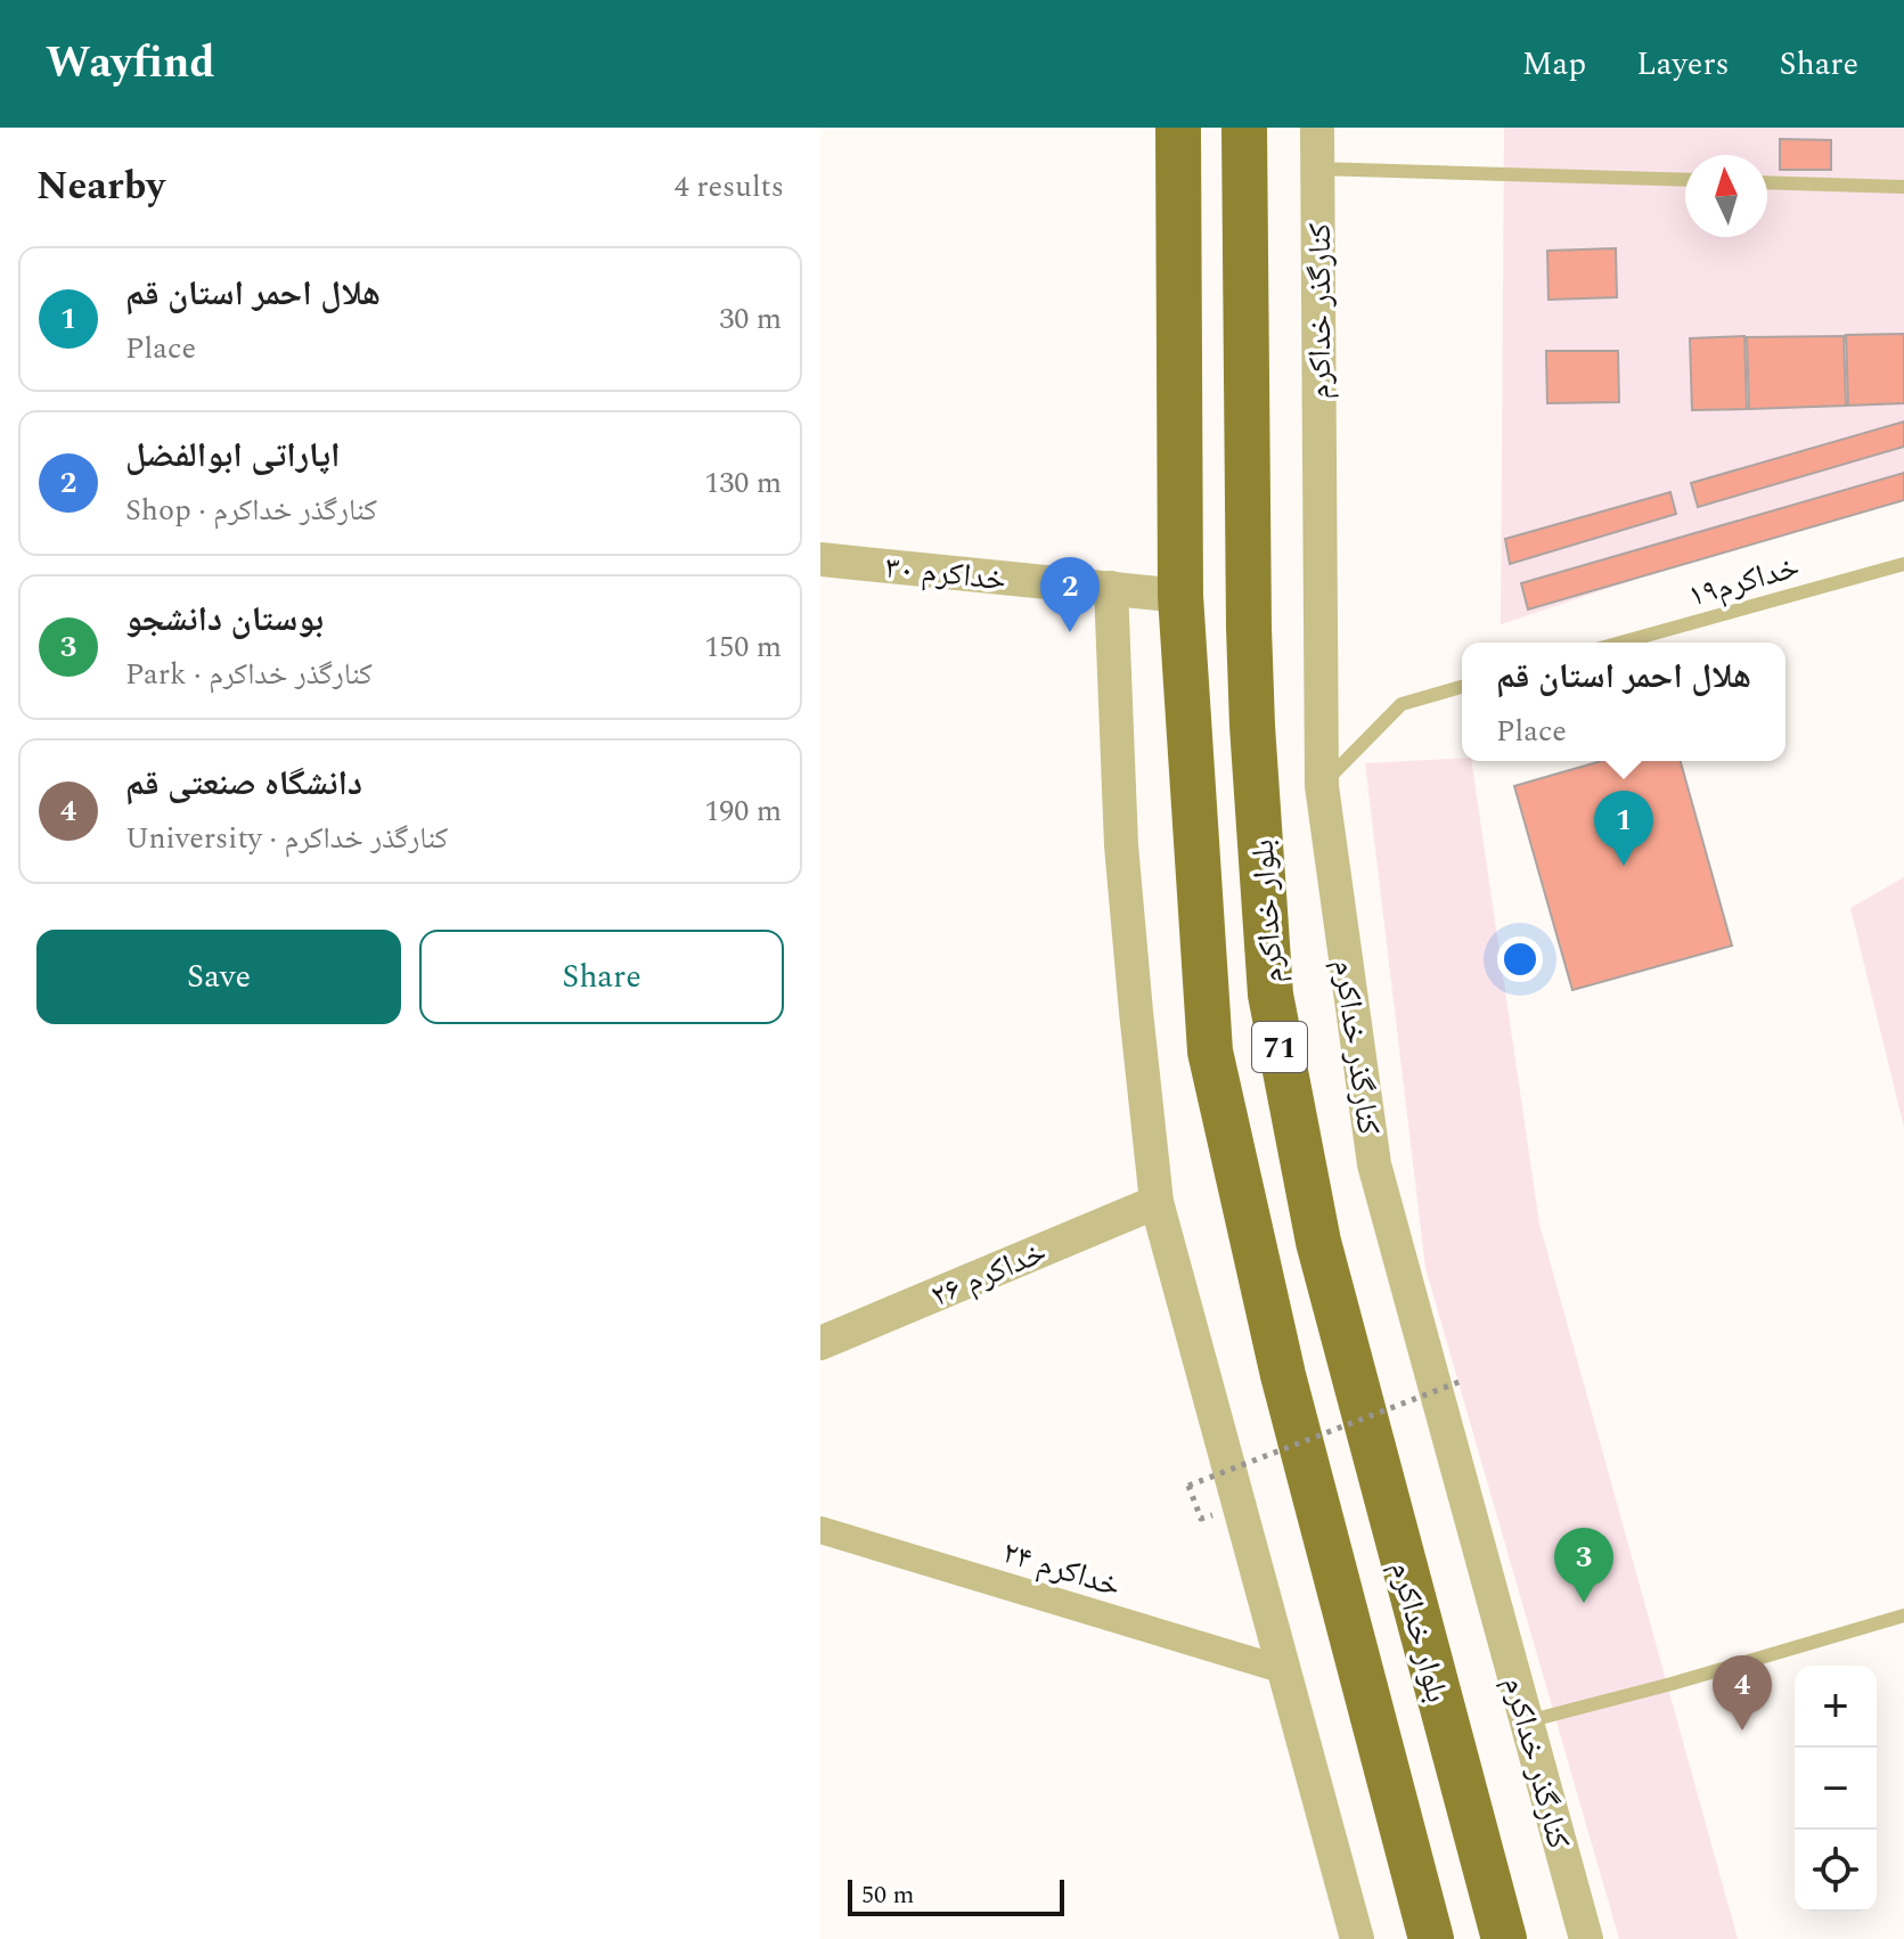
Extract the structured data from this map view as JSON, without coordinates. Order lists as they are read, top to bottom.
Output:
{
  "streets": {
    "highway": ["بلوار خداکرم", "71"],
    "street": [
      "کنارگذر خداکرم",
      "خداکرم ۳۰",
      "۲۶ خداکرم",
      "۲۴ خداکرم"
    ],
    "lane": ["۱۹خداکرم"]
  },
  "crossings": [
    ["خداکرم ۳۰", "بلوار خداکرم"]
  ],
  "scale_bar": "50 m",
  "north": "top",
  "page": {
    "header": "Wayfind",
    "nav": ["Map", "Layers", "Share"],
    "heading": ["Nearby", "4 results"],
    "list": [
      {
        "mark": "1",
        "name": "هلال احمر استان قم",
        "note": "Place",
        "value": "30 m"
      },
      {
        "mark": "2",
        "name": "اپاراتی ابوالفضل",
        "note": "Shop · کنارگذر خداکرم",
        "value": "130 m"
      },
      {
        "mark": "3",
        "name": "بوستان دانشجو",
        "note": "Park · کنارگذر خداکرم",
        "value": "150 m"
      },
      {
        "mark": "4",
        "name": "دانشگاه صنعتی قم",
        "note": "University · کنارگذر خداکرم",
        "value": "190 m"
      }
    ],
    "pins": [
      "2",
      "1",
      "3",
      "4"
    ],
    "popup": ["هلال احمر استان قم", "Place"],
    "buttons": ["Save", "Share"],
    "map_buttons": ["+", "−"],
    "scale": "50 m"
  }
}
